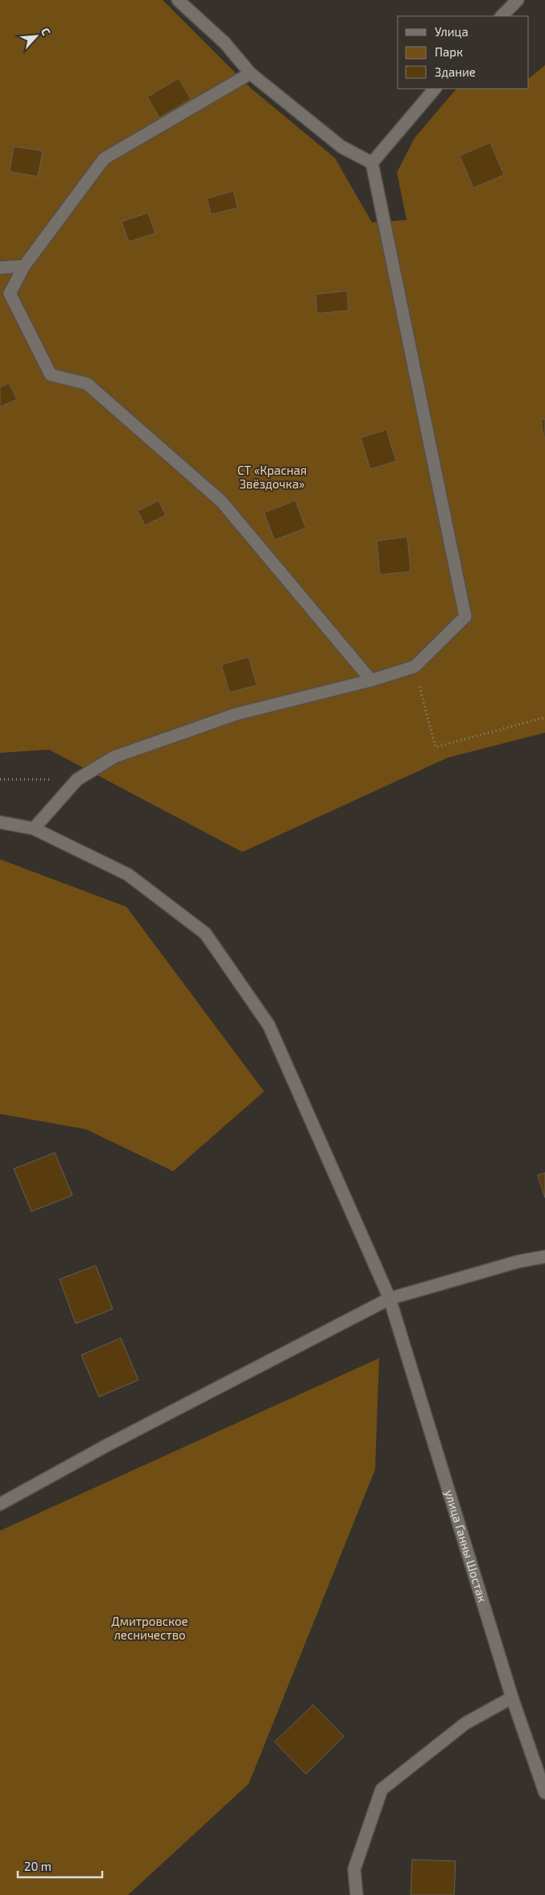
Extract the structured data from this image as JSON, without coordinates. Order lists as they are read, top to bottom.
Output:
{
  "streets": {
    "street": ["улица Ганны Шостак"]
  },
  "parks": ["СТ «Красная Звёздочка»", "Дмитровское лесничество"],
  "legend": ["Улица", "Парк", "Здание"],
  "scale_bar": "20 m",
  "north": "top right"
}
